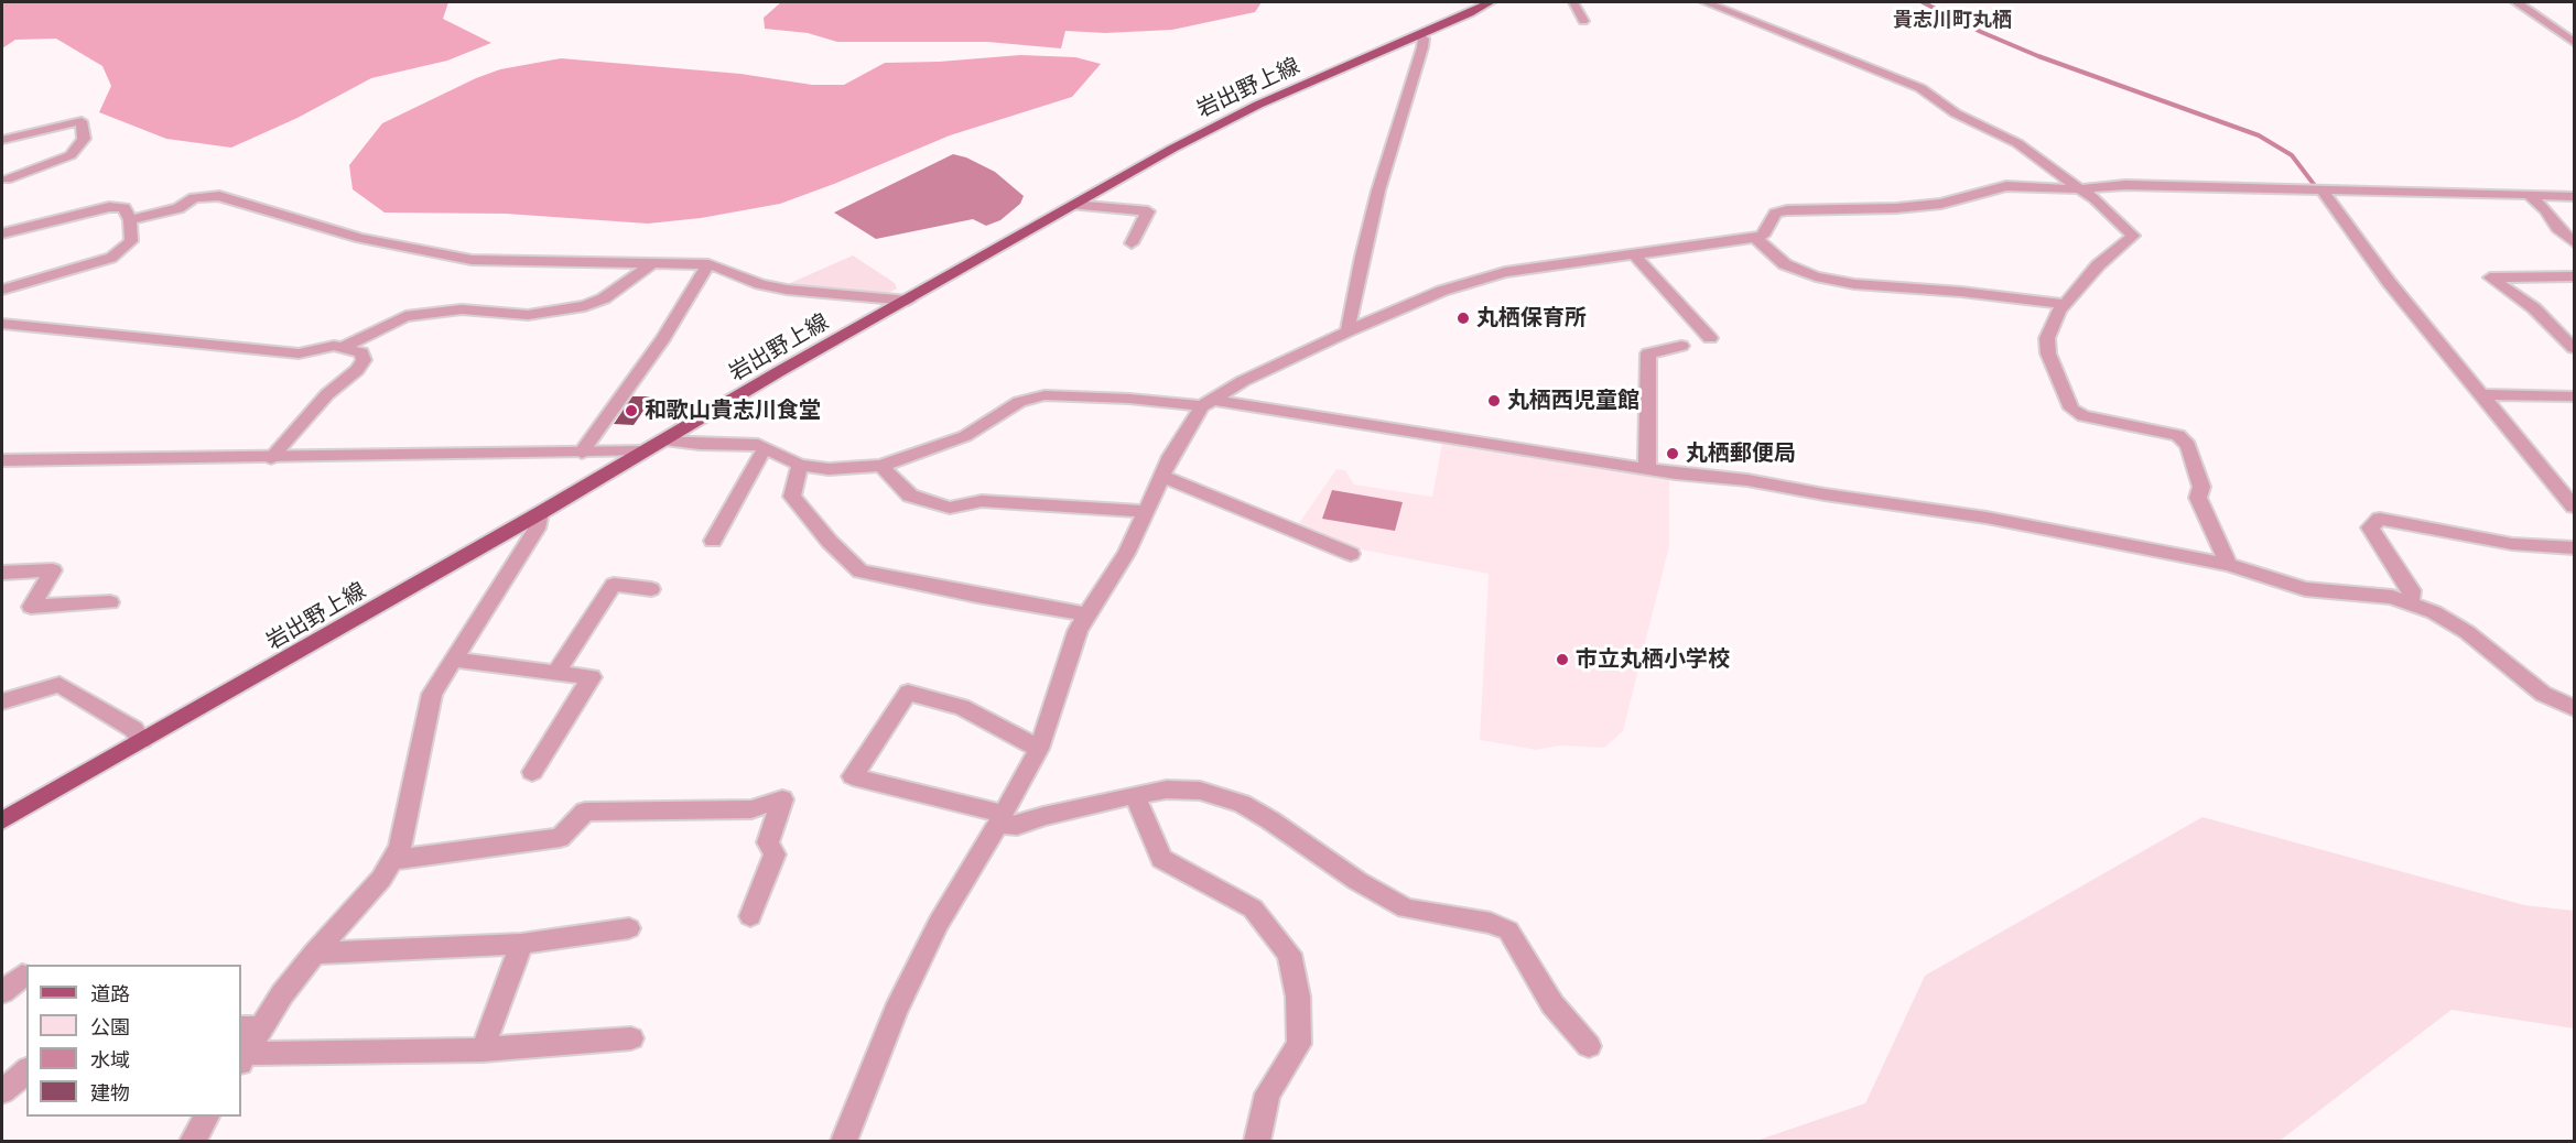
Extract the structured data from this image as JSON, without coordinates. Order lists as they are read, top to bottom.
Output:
{
  "streets": {
    "main road": ["岩出野上線"]
  },
  "districts": ["貴志川町丸栖"],
  "places": [
    "丸栖保育所",
    "丸栖西児童館",
    "和歌山貴志川食堂",
    "丸栖郵便局",
    "市立丸栖小学校"
  ],
  "legend": [
    "道路",
    "公園",
    "水域",
    "建物"
  ]
}
